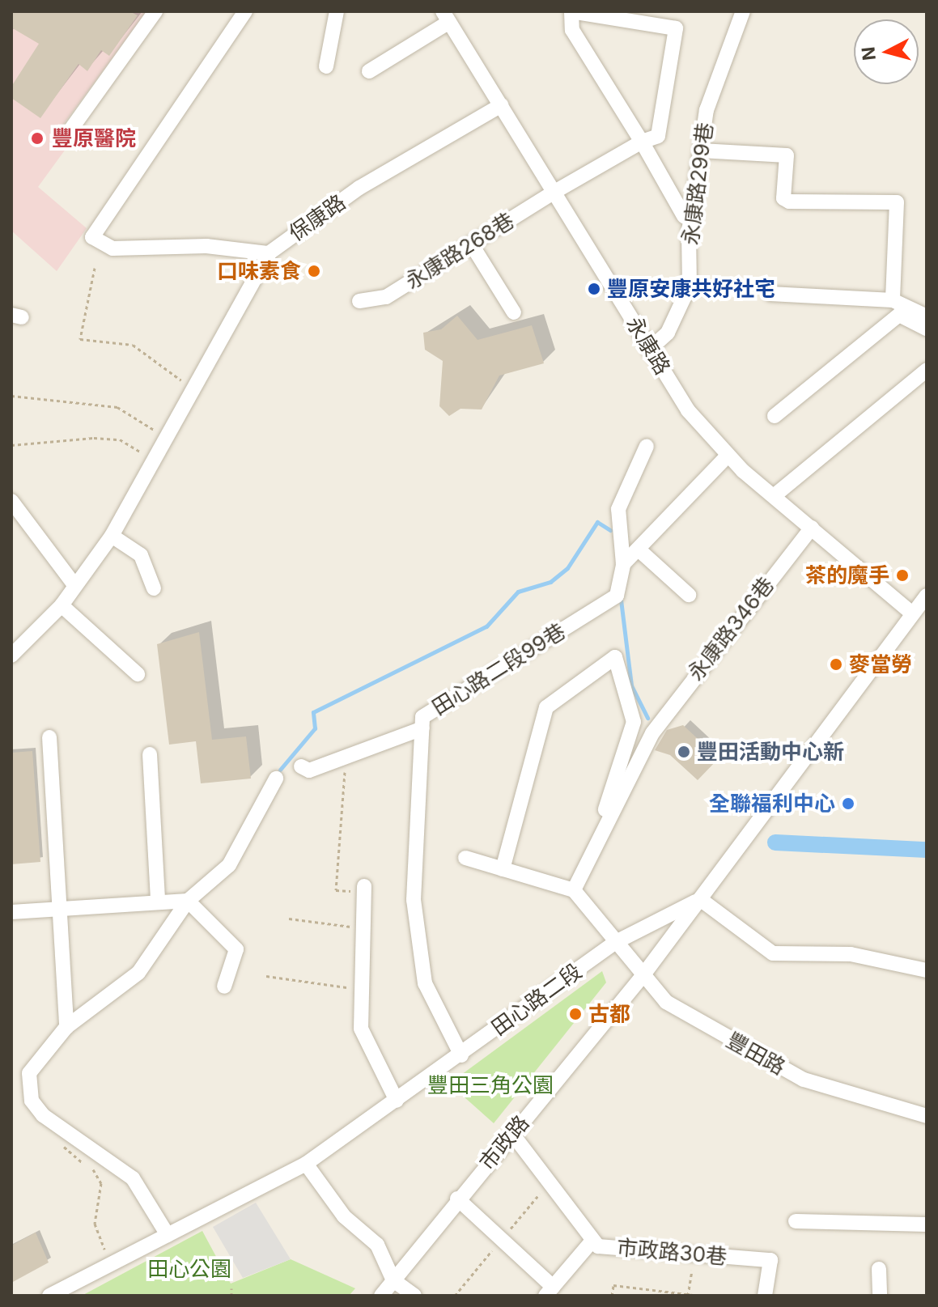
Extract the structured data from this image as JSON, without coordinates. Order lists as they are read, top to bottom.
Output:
{
  "streets": {
    "street": [
      "永康路299巷",
      "保康路",
      "永康路268巷",
      "永康路",
      "永康路346巷",
      "田心路二段99巷",
      "田心路二段",
      "豐田路",
      "市政路",
      "市政路30巷"
    ]
  },
  "crossings": [
    ["永康路299巷", "永康路"],
    ["保康路", "永康路"],
    ["永康路268巷", "永康路"],
    ["永康路", "永康路346巷"],
    ["永康路", "田心路二段"],
    ["田心路二段99巷", "田心路二段"],
    ["田心路二段", "豐田路"],
    ["田心路二段", "市政路"],
    ["豐田路", "市政路"],
    ["市政路", "市政路30巷"]
  ],
  "parks": ["豐田三角公園", "田心公園"],
  "places": [
    "豐原醫院",
    "口味素食",
    "豐原安康共好社宅",
    "茶的魔手",
    "麥當勞",
    "豐田活動中心新",
    "全聯福利中心",
    "古都"
  ],
  "north": "left"
}
